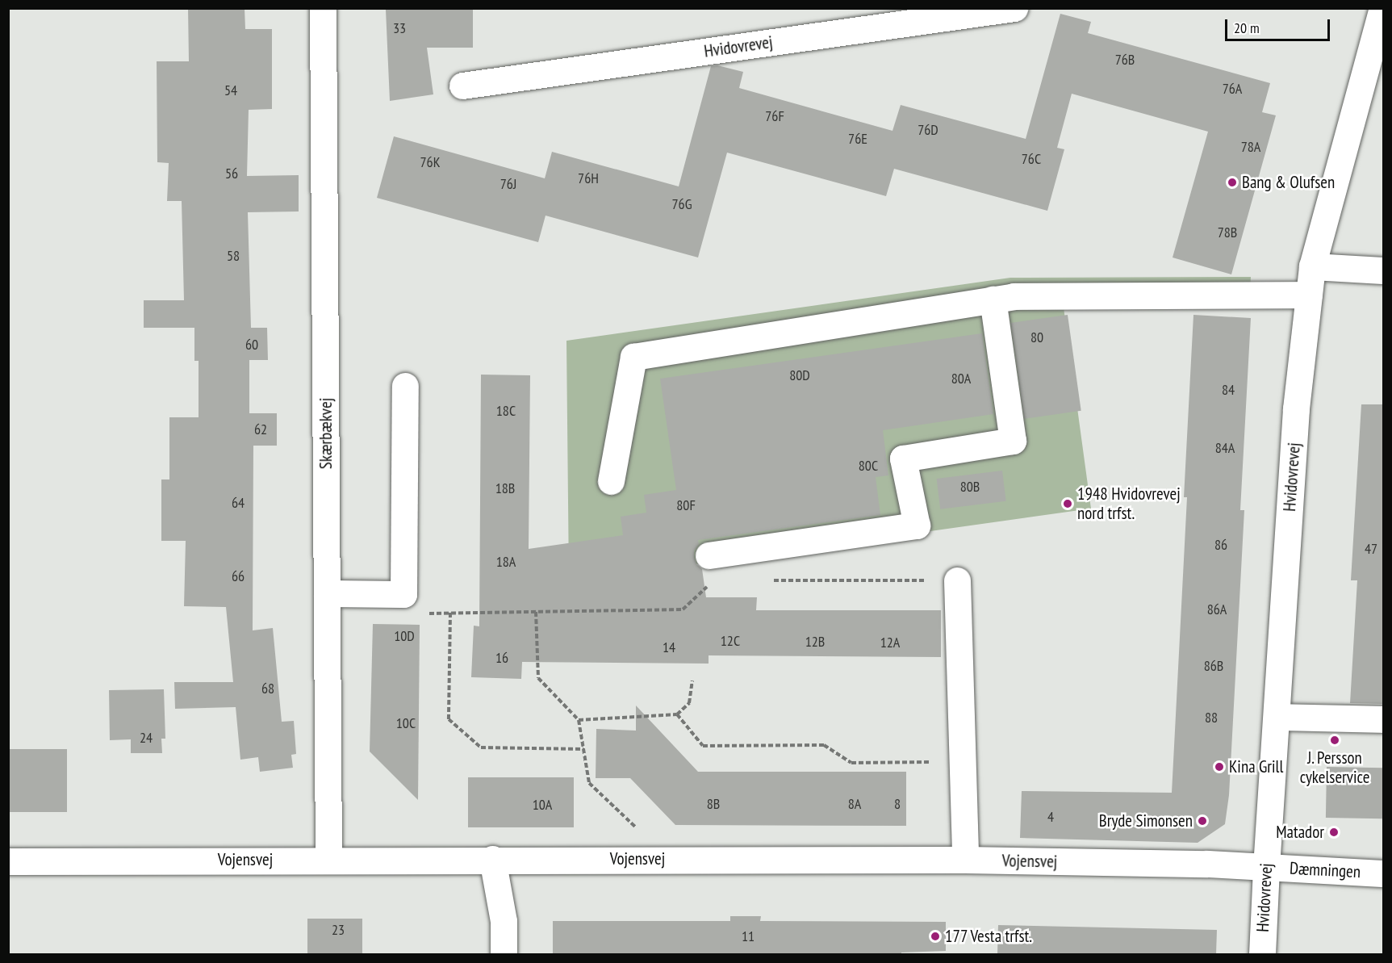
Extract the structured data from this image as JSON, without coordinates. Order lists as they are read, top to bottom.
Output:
{
  "streets": {
    "street": [
      "Hvidovrevej",
      "Skærbækvej",
      "Vojensvej",
      "Dæmningen"
    ]
  },
  "crossings": [
    ["Hvidovrevej", "Vojensvej"],
    ["Hvidovrevej", "Dæmningen"],
    ["Skærbækvej", "Vojensvej"],
    ["Vojensvej", "Dæmningen"]
  ],
  "places": [
    "Bang & Olufsen",
    "1948 Hvidovrevej nord trfst.",
    "J. Persson cykelservice",
    "Kina Grill",
    "Bryde Simonsen",
    "Matador",
    "177 Vesta trfst."
  ],
  "house_numbers": [
    "33",
    "76B",
    "76A",
    "54",
    "76F",
    "76D",
    "76E",
    "78A",
    "76C",
    "76K",
    "56",
    "76H",
    "76J",
    "76G",
    "78B",
    "58",
    "80",
    "60",
    "80D",
    "80A",
    "84",
    "18C",
    "62",
    "84A",
    "80C",
    "80B",
    "18B",
    "64",
    "80F",
    "86",
    "47",
    "18A",
    "66",
    "86A",
    "10D",
    "12C",
    "12B",
    "12A",
    "14",
    "16",
    "86B",
    "68",
    "88",
    "10C",
    "24",
    "8B",
    "8A",
    "8",
    "10A",
    "4",
    "23",
    "11"
  ],
  "scale_bar": "20 m"
}
